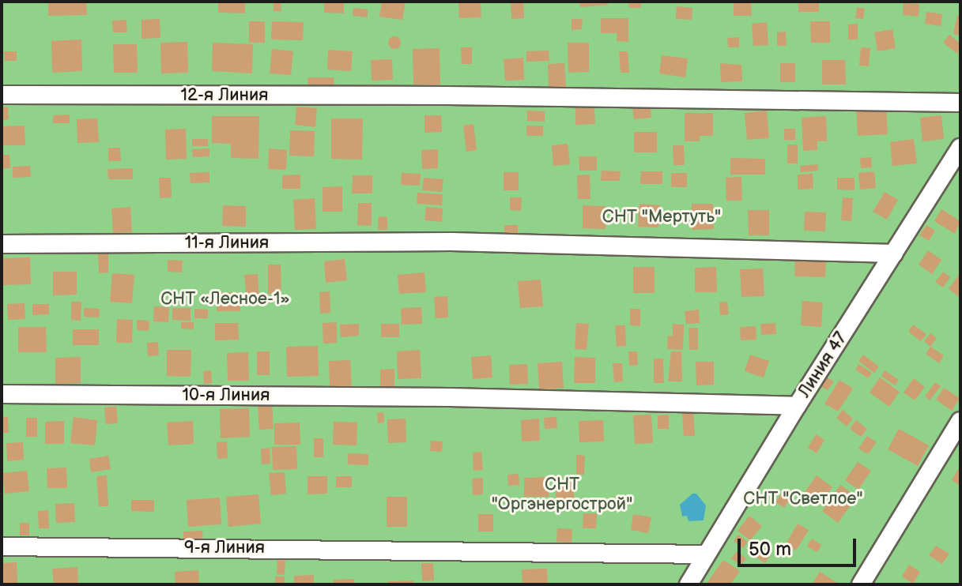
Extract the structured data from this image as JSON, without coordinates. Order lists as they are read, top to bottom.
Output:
{
  "streets": {
    "street": [
      "12-я Линия",
      "11-я Линия",
      "Линия 47",
      "10-я Линия",
      "9-я Линия"
    ]
  },
  "crossings": [
    ["11-я Линия", "Линия 47"],
    ["Линия 47", "10-я Линия"],
    ["Линия 47", "9-я Линия"]
  ],
  "parks": [
    "СНТ \"Мертуть\"",
    "СНТ «Лесное-1»",
    "СНТ \"Оргэнергострой\"",
    "СНТ \"Светлое\""
  ],
  "scale_bar": "50 m"
}
